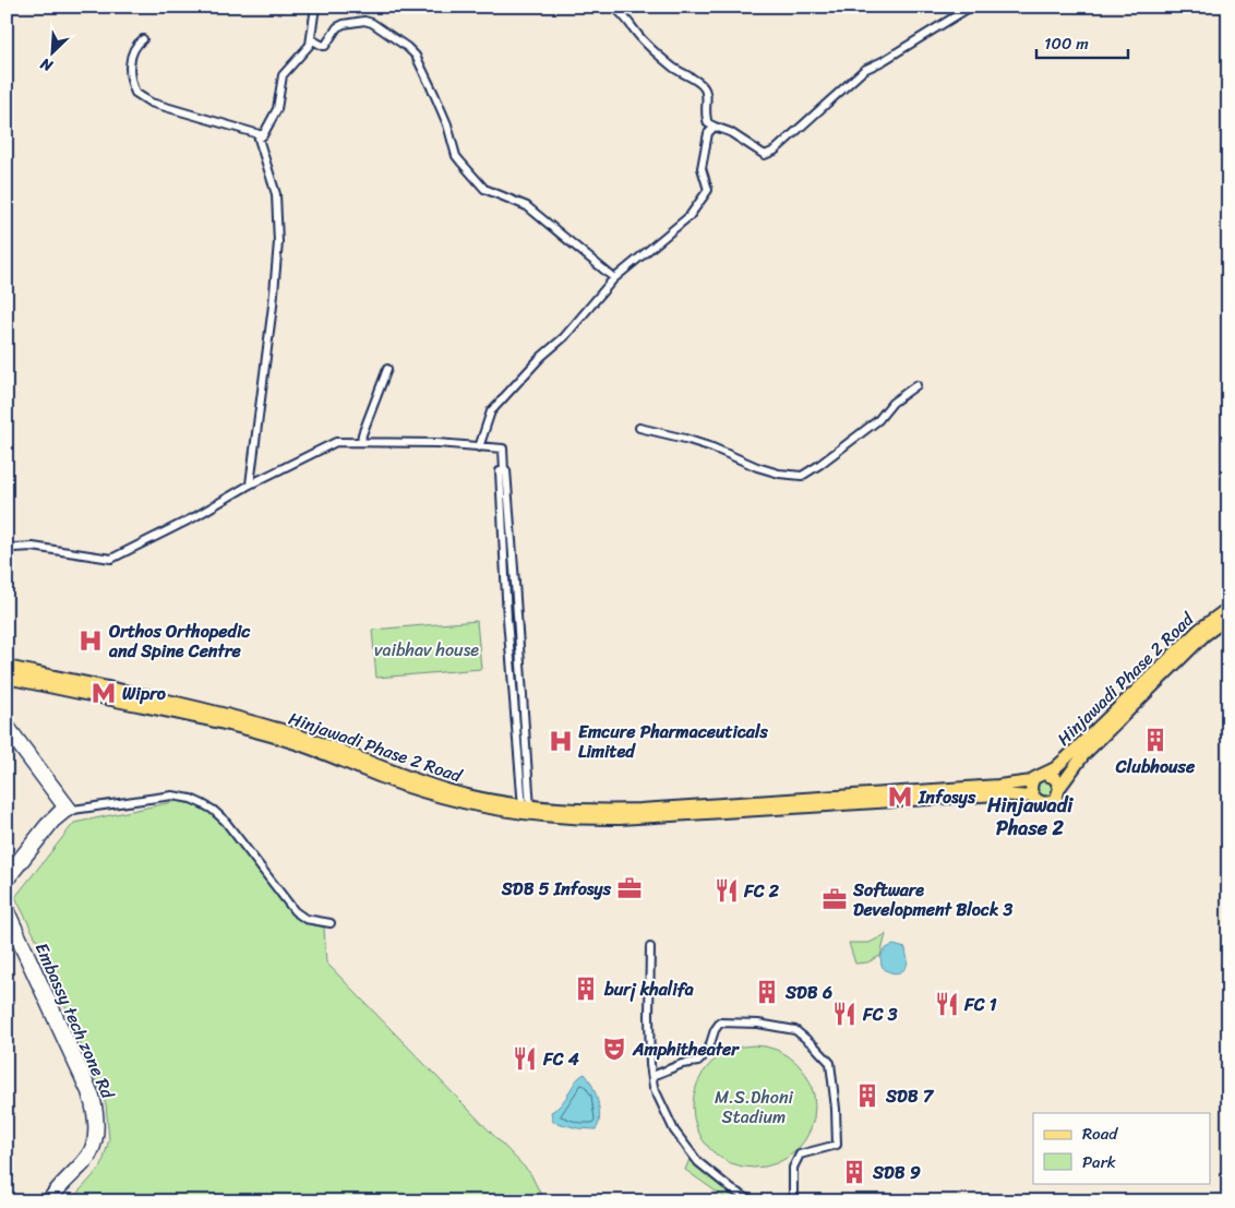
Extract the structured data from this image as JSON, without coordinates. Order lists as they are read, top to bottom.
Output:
{
  "streets": {
    "main road": ["Hinjawadi Phase 2 Road"],
    "street": ["Embassy tech zone Rd"]
  },
  "districts": ["Hinjawadi Phase 2"],
  "parks": ["vaibhav house", "M.S.Dhoni Stadium"],
  "places": {
    "hospital": ["Orthos Orthopedic and Spine Centre", "Emcure Pharmaceuticals Limited"],
    "metro station": ["Wipro", "Infosys"],
    "building": [
      "Clubhouse",
      "burj khalifa",
      "SDB 6",
      "SDB 7",
      "SDB 9"
    ],
    "office": ["SDB 5 Infosys", "Software Development Block 3"],
    "restaurant": [
      "FC 2",
      "FC 1",
      "FC 3",
      "FC 4"
    ],
    "theatre": ["Amphitheater"]
  },
  "legend": ["Road", "Park"],
  "scale_bar": "100 m",
  "north": "bottom left"
}
